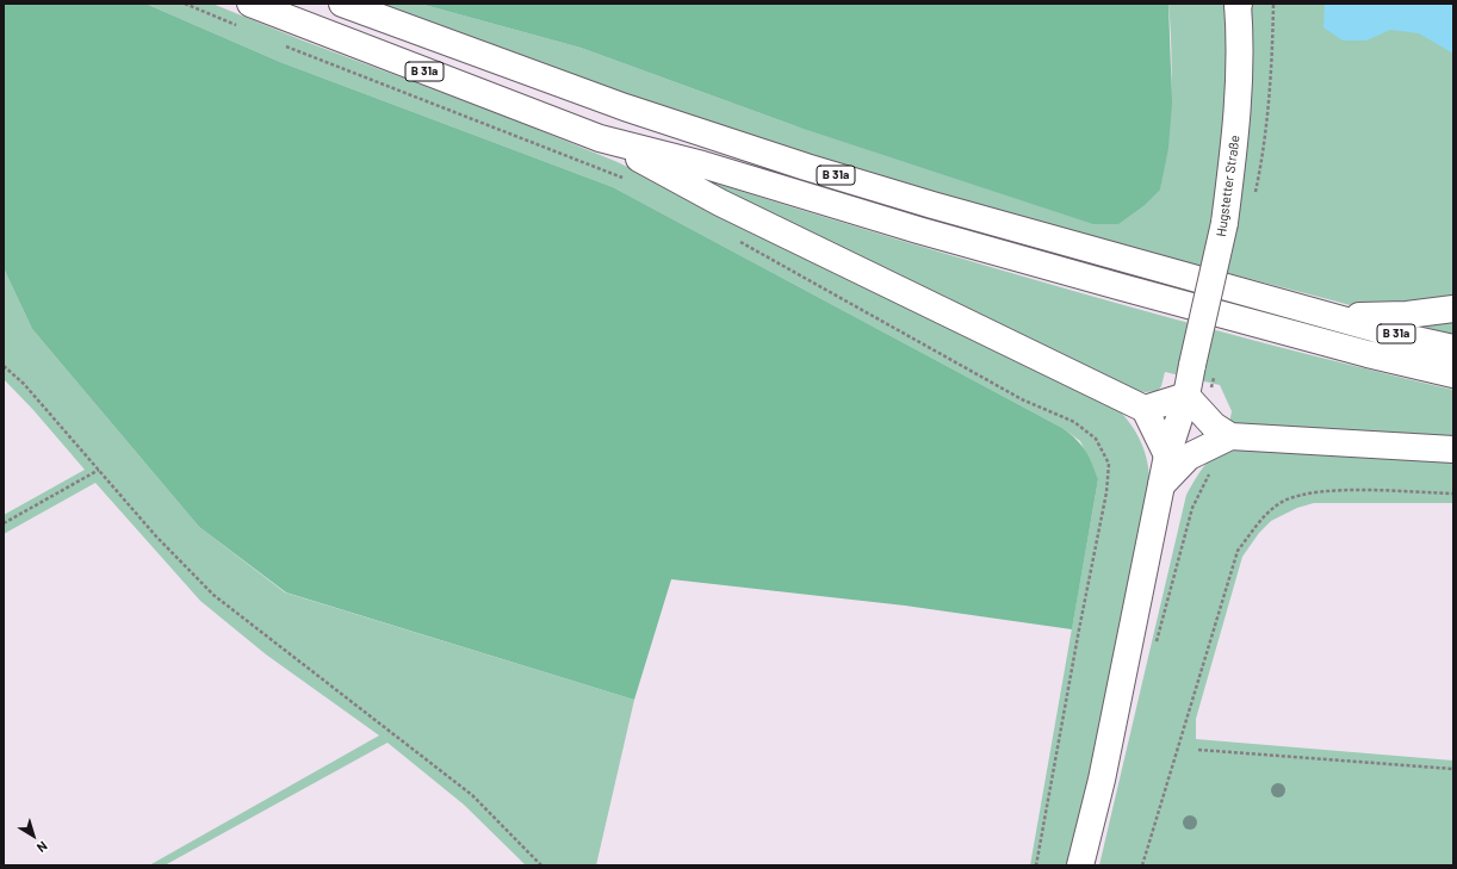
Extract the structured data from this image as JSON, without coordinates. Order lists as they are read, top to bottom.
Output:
{
  "streets": {
    "main road": ["B 31a", "Hugstetter Straße"]
  },
  "north": "bottom right"
}
